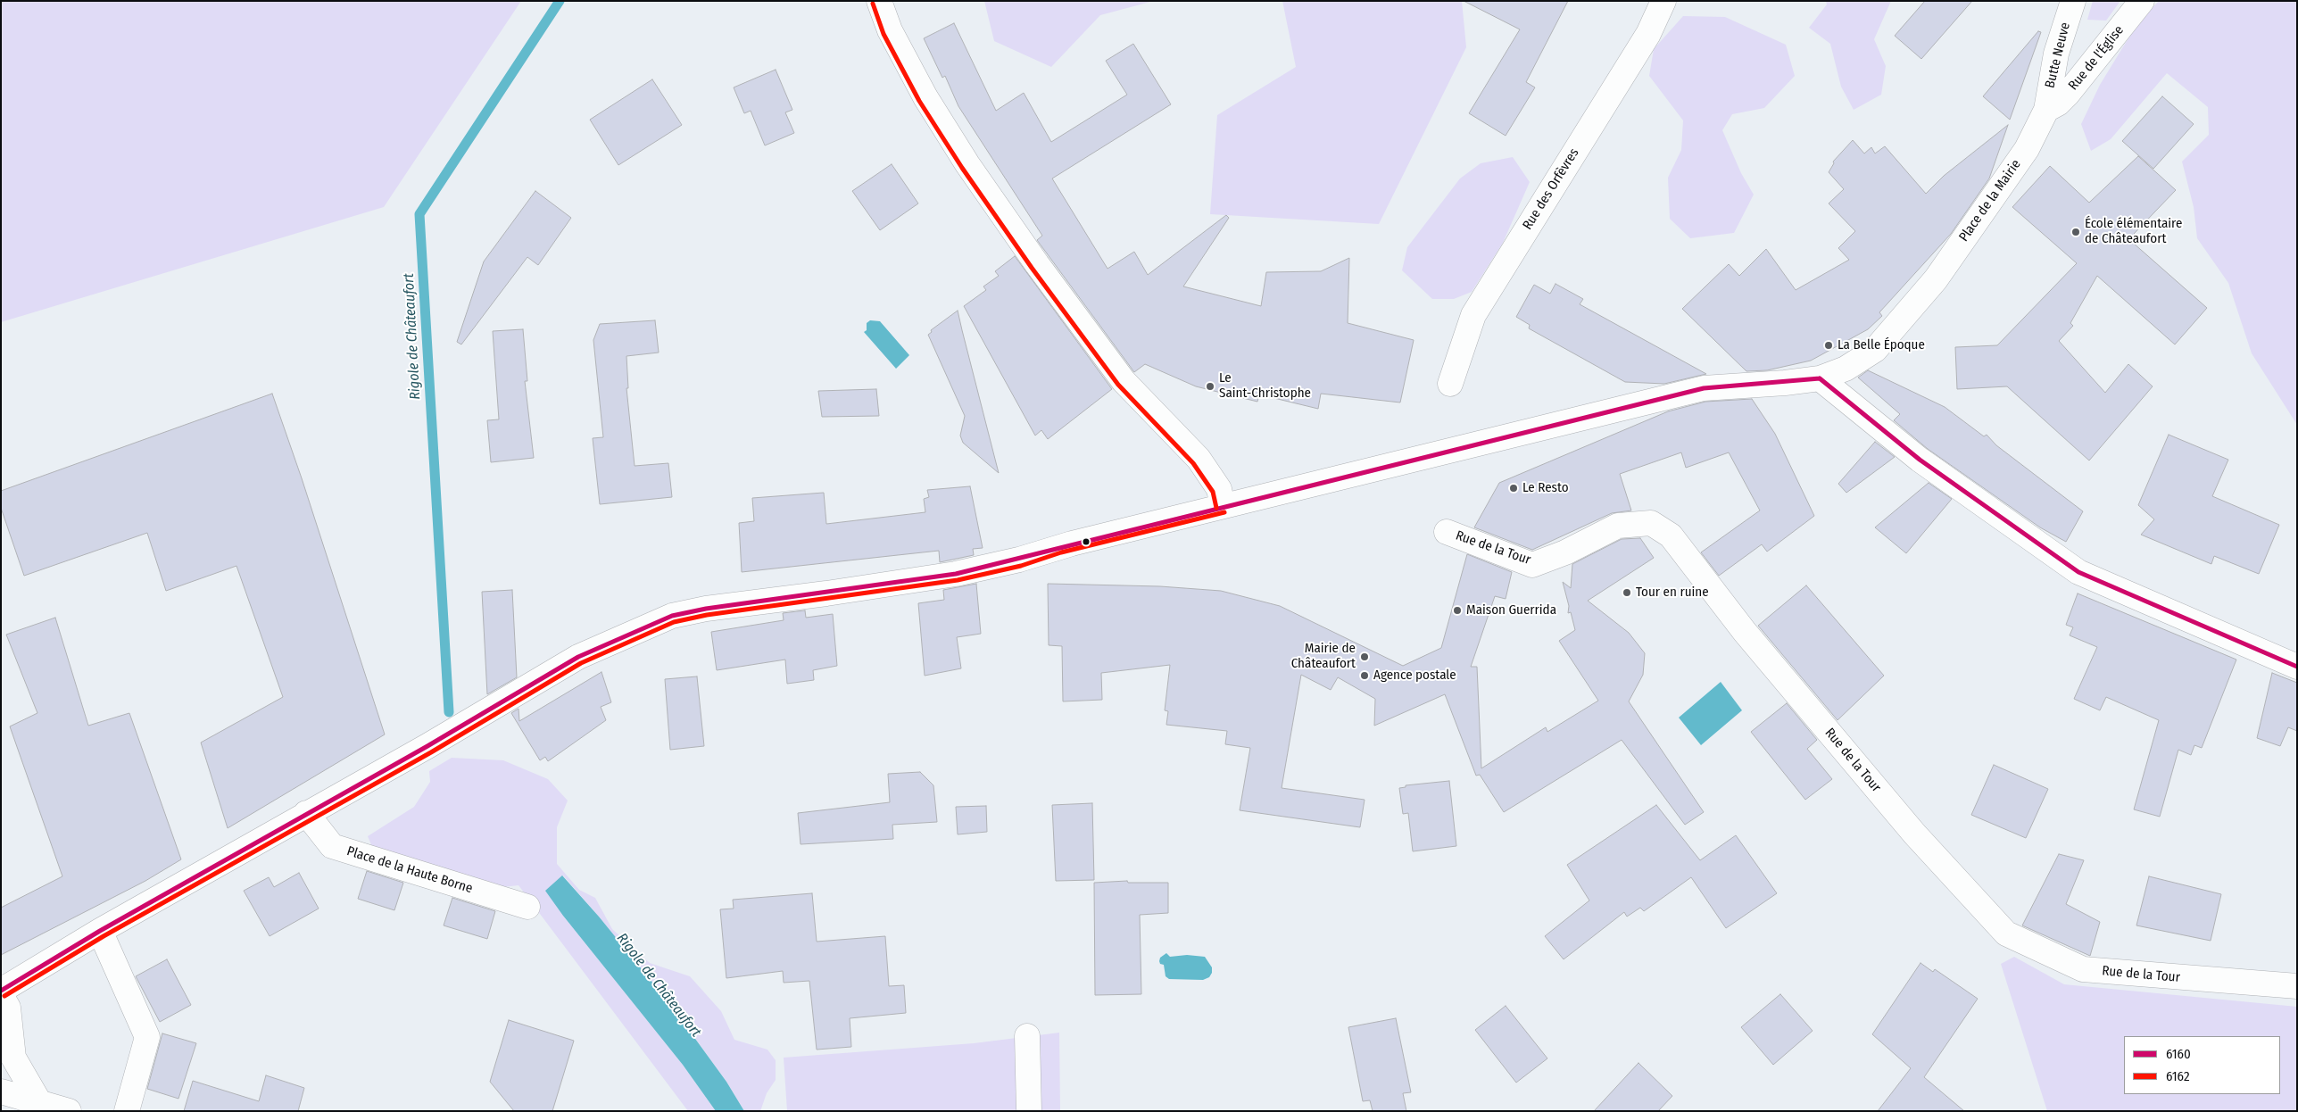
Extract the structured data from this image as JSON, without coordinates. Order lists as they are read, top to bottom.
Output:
{
  "streets": {
    "street": [
      "Butte Neuve",
      "Rue de l'Église",
      "Rue des Orfèvres",
      "Place de la Mairie",
      "Rue de la Tour",
      "Place de la Haute Borne"
    ]
  },
  "crossings": [
    ["Butte Neuve", "Rue de l'Église"],
    ["Butte Neuve", "Place de la Mairie"],
    ["Rue de l'Église", "Place de la Mairie"],
    ["Place de la Mairie", "Place de la Haute Borne"]
  ],
  "water": ["Rigole de Châteaufort"],
  "places": [
    "École élémentaire de Châteaufort",
    "La Belle Époque",
    "Le Saint-Christophe",
    "Le Resto",
    "Tour en ruine",
    "Maison Guerrida",
    "Mairie de Châteaufort",
    "Agence postale"
  ],
  "lines": ["transit line 6162", "transit line 6160"],
  "legend": ["6160", "6162"]
}
